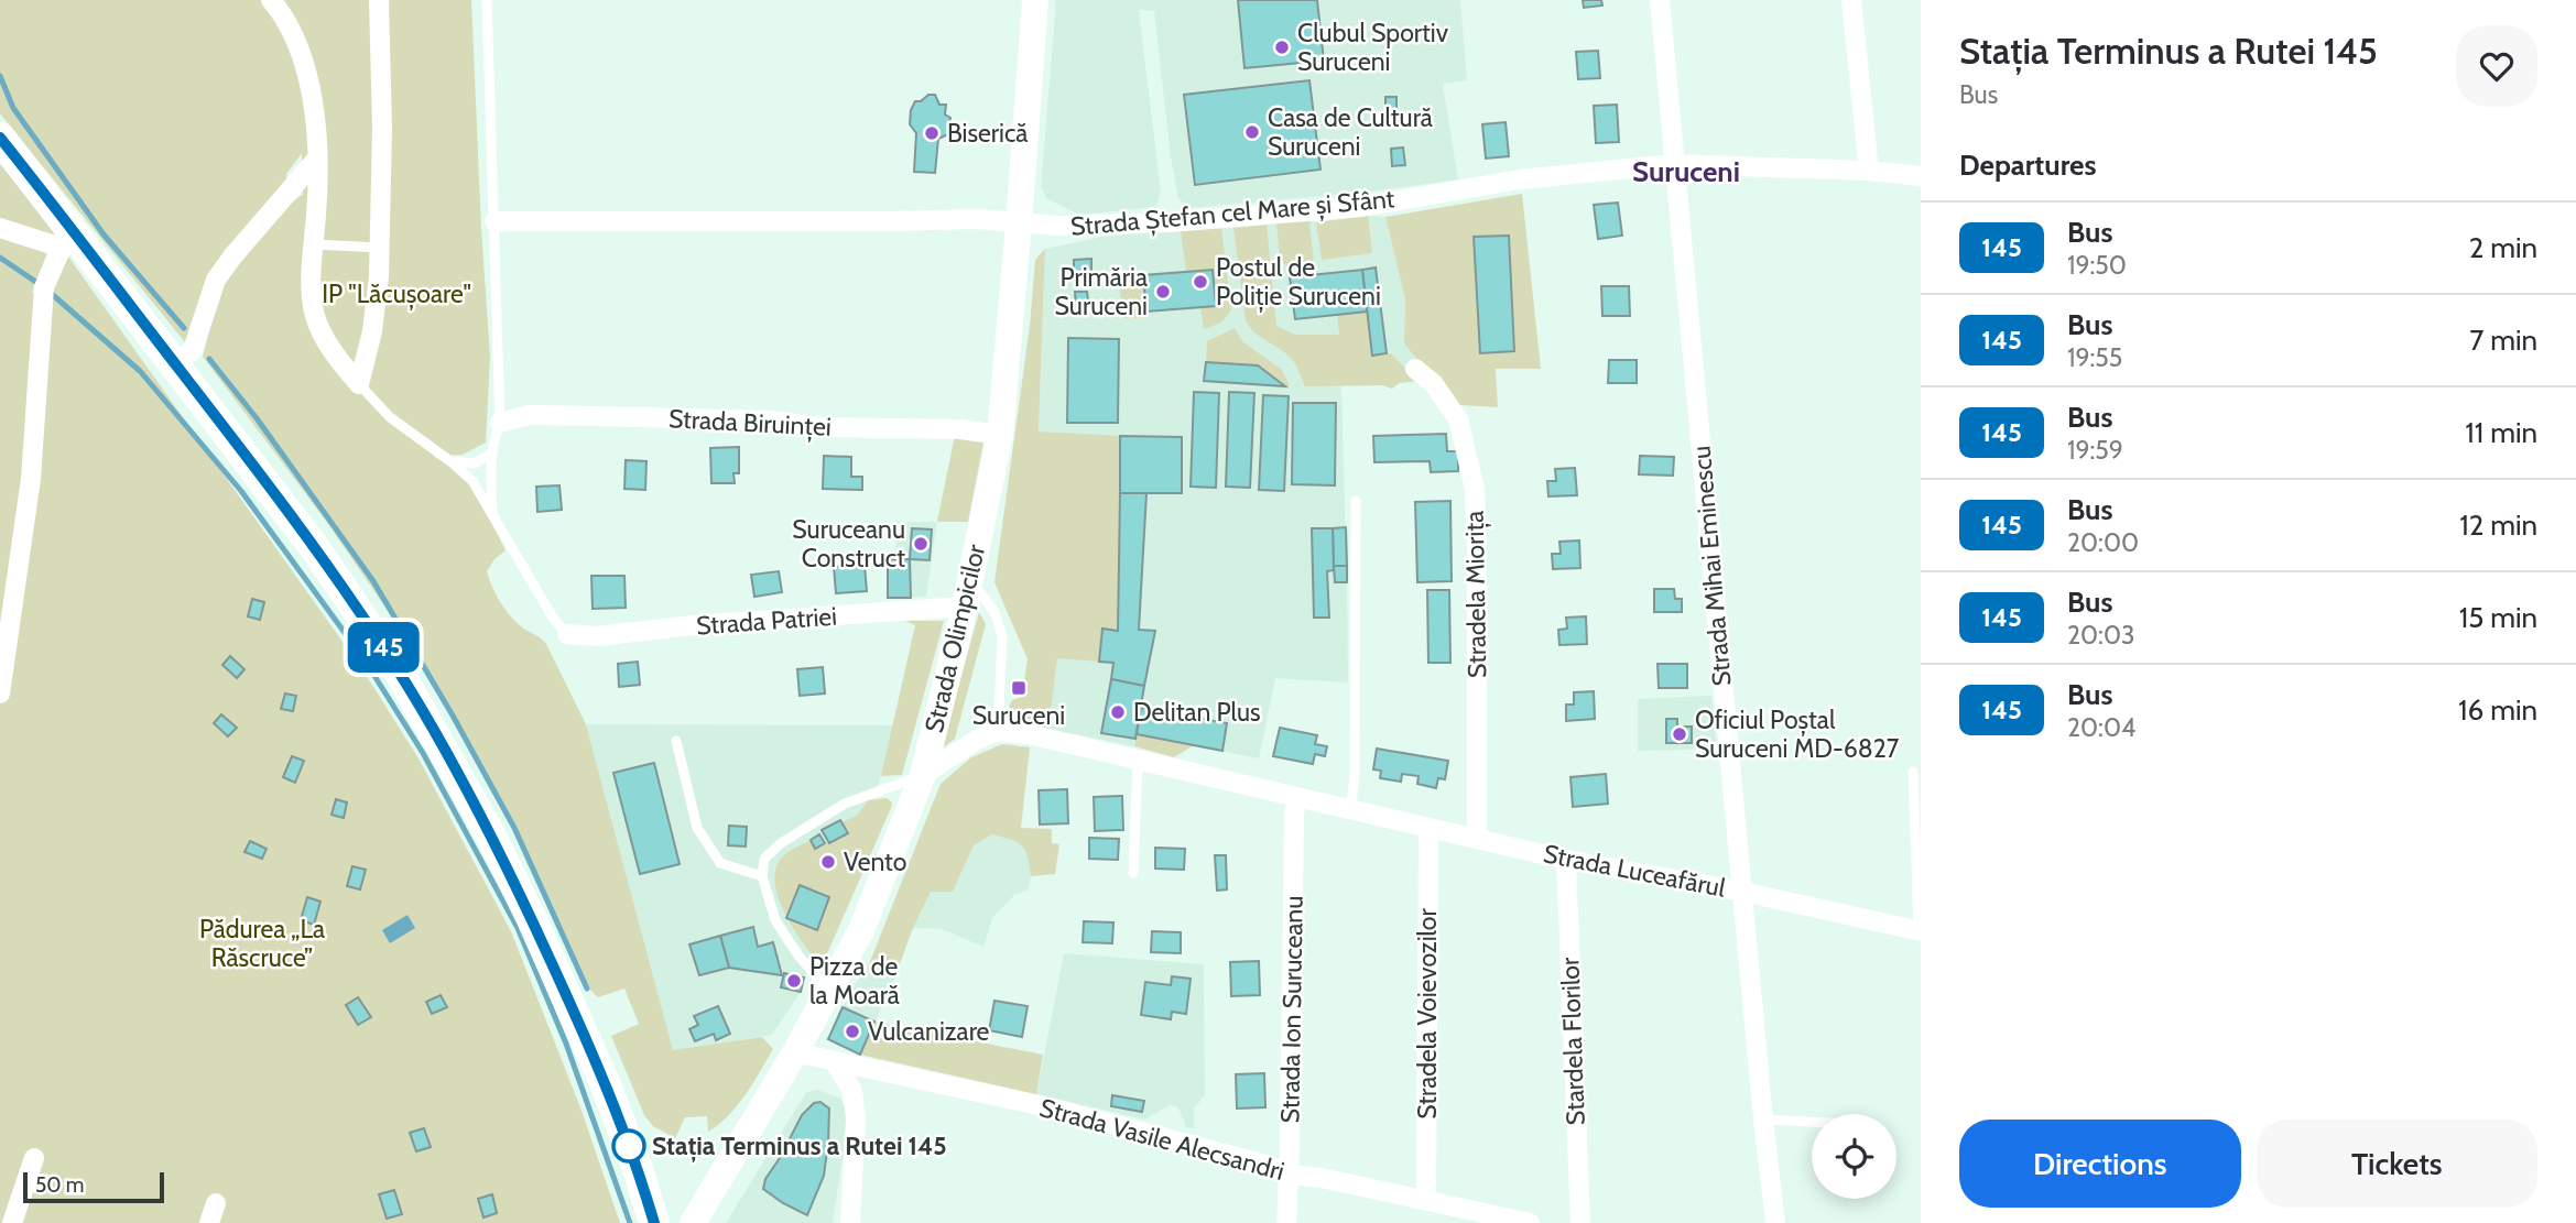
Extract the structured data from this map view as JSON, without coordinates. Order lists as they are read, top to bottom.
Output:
{
  "streets": {
    "main road": ["Strada Olimpicilor"],
    "street": [
      "Strada Ștefan cel Mare și Sfânt",
      "Strada Biruinței",
      "Strada Mihai Eminescu",
      "Stradela Miorița",
      "Strada Patriei",
      "Strada Luceafărul",
      "Strada Ion Suruceanu",
      "Stradela Voievozilor",
      "Stardela Florilor",
      "Strada Vasile Alecsandri"
    ]
  },
  "crossings": [
    ["Strada Ștefan cel Mare și Sfânt", "Strada Mihai Eminescu"],
    ["Strada Ștefan cel Mare și Sfânt", "Strada Olimpicilor"],
    ["Strada Biruinței", "Strada Olimpicilor"],
    ["Strada Mihai Eminescu", "Strada Luceafărul"],
    ["Stradela Miorița", "Strada Luceafărul"],
    ["Strada Patriei", "Strada Olimpicilor"],
    ["Strada Olimpicilor", "Strada Vasile Alecsandri"],
    ["Strada Luceafărul", "Strada Ion Suruceanu"],
    ["Strada Luceafărul", "Stradela Voievozilor"],
    ["Strada Luceafărul", "Stardela Florilor"],
    ["Strada Ion Suruceanu", "Strada Vasile Alecsandri"],
    ["Stradela Voievozilor", "Strada Vasile Alecsandri"]
  ],
  "districts": ["Suruceni"],
  "parks": ["IP \"Lăcușoare\"", "Pădurea „La Răscruce”"],
  "places": {
    "other": [
      "Clubul Sportiv Suruceni",
      "Casa de Cultură Suruceni",
      "Biserică",
      "Postul de Poliție Suruceni",
      "Primăria Suruceni",
      "Suruceanu Construct",
      "Delitan Plus",
      "Oficiul Poștal Suruceni MD-6827",
      "Vento",
      "Pizza de la Moară",
      "Vulcanizare",
      "Stația Terminus a Rutei 145"
    ],
    "transit": ["Suruceni"]
  },
  "lines": ["bus line 145"],
  "scale_bar": "50 m",
  "page": {
    "on_map": "145",
    "heading": [
      ["Stația Terminus a Rutei 145", "Bus"],
      "Departures"
    ],
    "list": [
      {
        "mark": "145",
        "name": "Bus",
        "note": "19:50",
        "value": "2 min"
      },
      {
        "mark": "145",
        "name": "Bus",
        "note": "19:55",
        "value": "7 min"
      },
      {
        "mark": "145",
        "name": "Bus",
        "note": "19:59",
        "value": "11 min"
      },
      {
        "mark": "145",
        "name": "Bus",
        "note": "20:00",
        "value": "12 min"
      },
      {
        "mark": "145",
        "name": "Bus",
        "note": "20:03",
        "value": "15 min"
      },
      {
        "mark": "145",
        "name": "Bus",
        "note": "20:04",
        "value": "16 min"
      }
    ],
    "buttons": ["Directions", "Tickets"],
    "scale": "50 m"
  }
}
